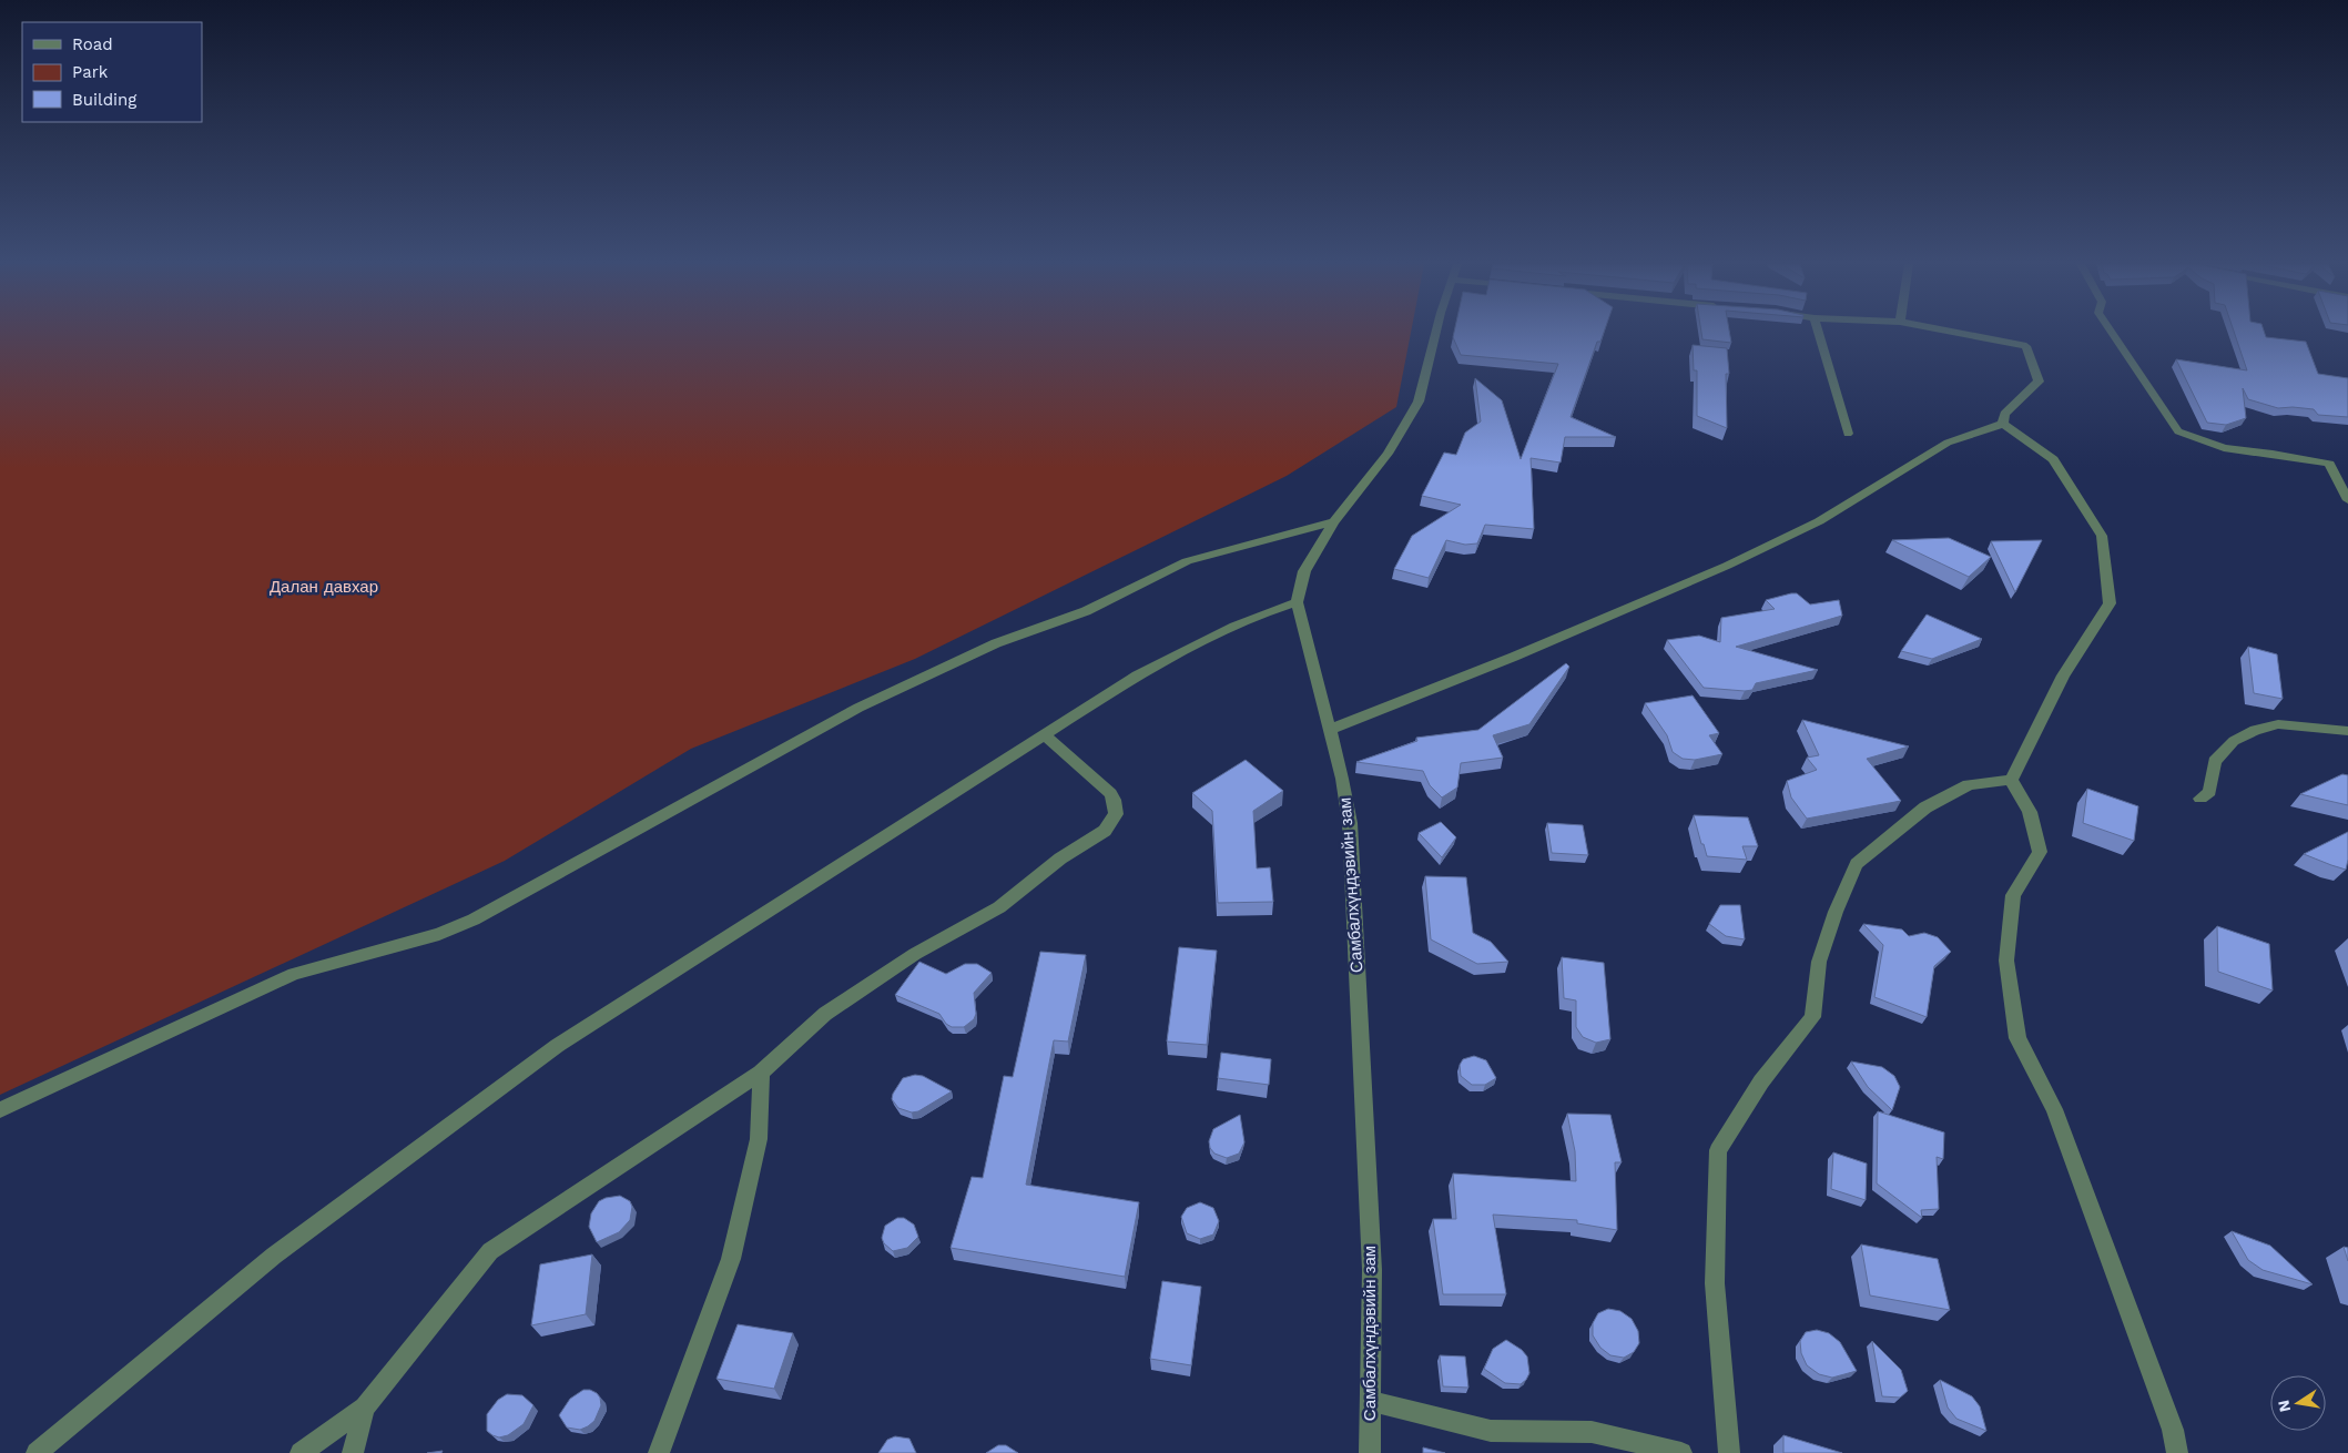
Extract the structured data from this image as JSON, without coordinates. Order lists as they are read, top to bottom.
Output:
{
  "streets": {
    "street": ["Самбалхүндэвийн зам"]
  },
  "parks": ["Далан давхар"],
  "legend": ["Road", "Park", "Building"],
  "north": "left"
}
